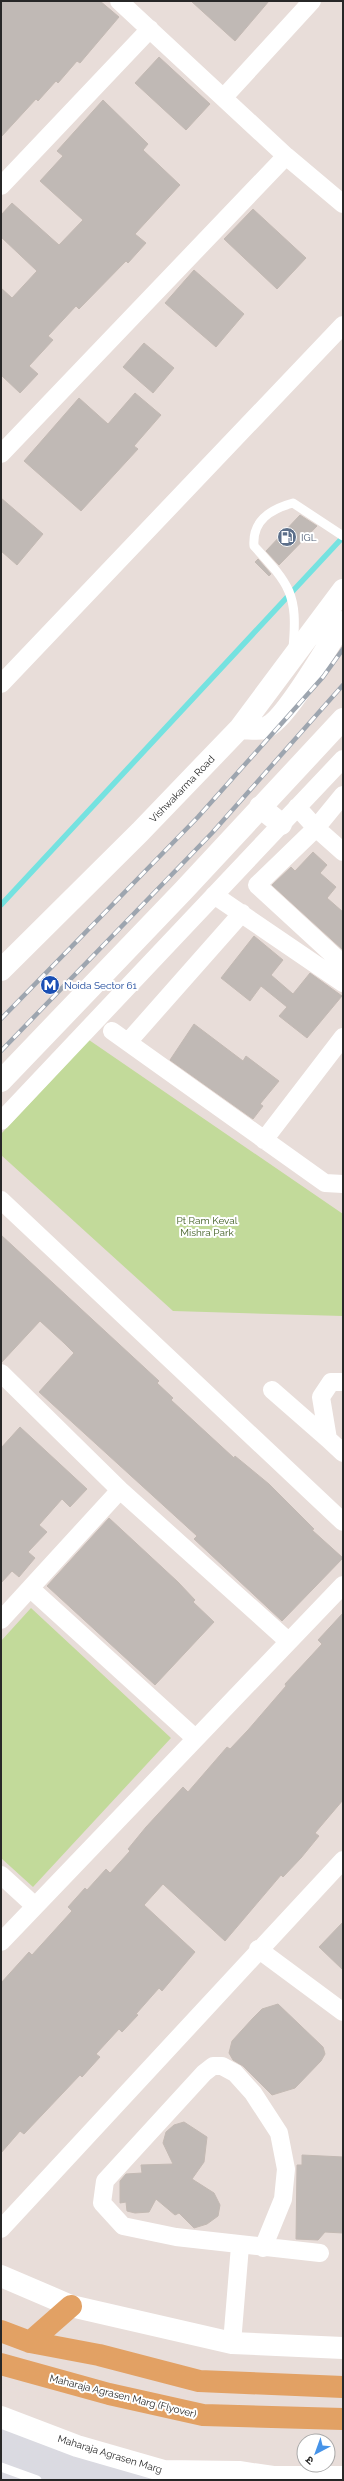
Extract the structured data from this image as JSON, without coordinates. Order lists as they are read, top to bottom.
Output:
{
  "streets": {
    "main road": ["Vishwakarma Road", "Maharaja Agrasen Marg (Flyover)", "Maharaja Agrasen Marg"]
  },
  "parks": ["Pt Ram Keval Mishra Park"],
  "places": {
    "fuel station": ["IGL"],
    "metro station": ["Noida Sector 61"]
  },
  "north": "bottom left"
}
